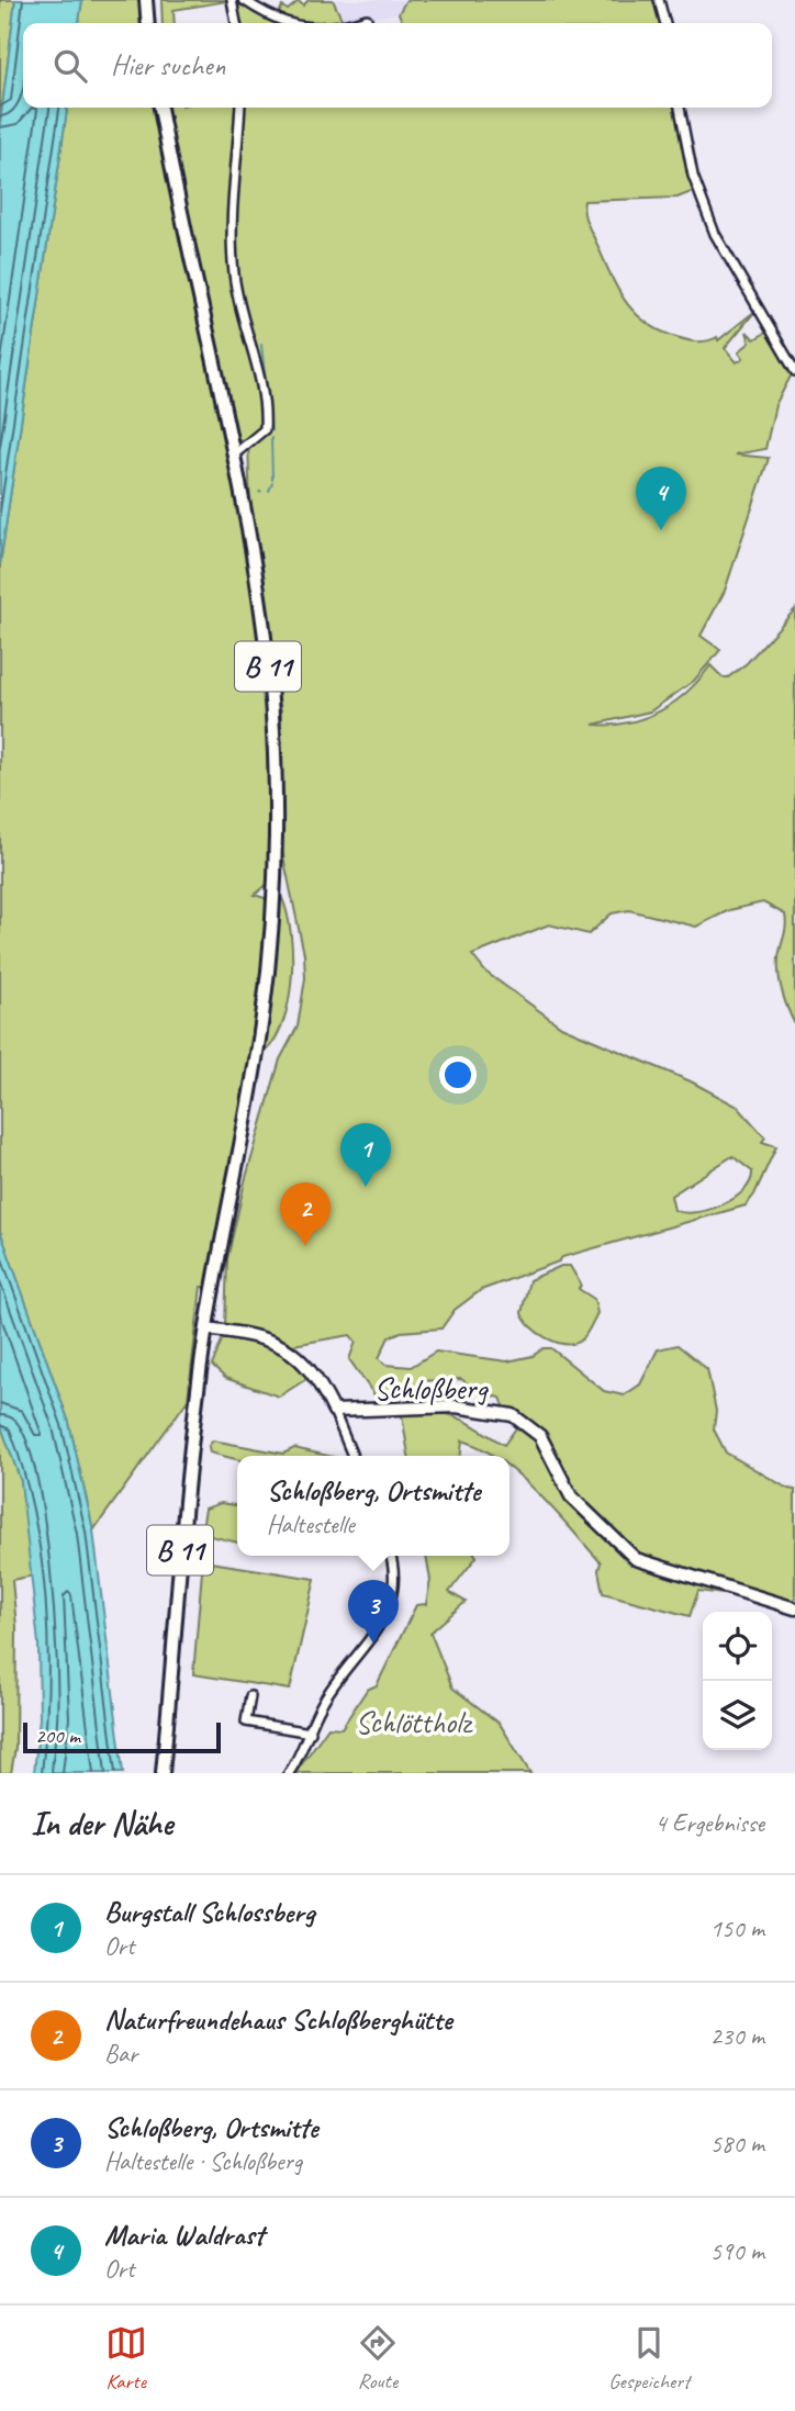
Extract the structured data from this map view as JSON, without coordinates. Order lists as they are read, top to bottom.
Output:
{
  "streets": {
    "main road": ["B 11"],
    "street": ["Schloßberg"]
  },
  "crossings": [
    ["B 11", "Schloßberg"]
  ],
  "parks": ["Schlöttholz"],
  "scale_bar": "200 m",
  "page": {
    "search": "Hier suchen",
    "pins": [
      "4",
      "1",
      "2",
      "3"
    ],
    "popup": ["Schloßberg, Ortsmitte", "Haltestelle"],
    "scale": "200 m",
    "heading": ["In der Nähe", "4 Ergebnisse"],
    "list": [
      {
        "mark": "1",
        "name": "Burgstall Schlossberg",
        "note": "Ort",
        "value": "150 m"
      },
      {
        "mark": "2",
        "name": "Naturfreundehaus Schloßberghütte",
        "note": "Bar",
        "value": "230 m"
      },
      {
        "mark": "3",
        "name": "Schloßberg, Ortsmitte",
        "note": "Haltestelle · Schloßberg",
        "value": "580 m"
      },
      {
        "mark": "4",
        "name": "Maria Waldrast",
        "note": "Ort",
        "value": "590 m"
      }
    ],
    "nav": ["Karte", "Route", "Gespeichert"]
  }
}
